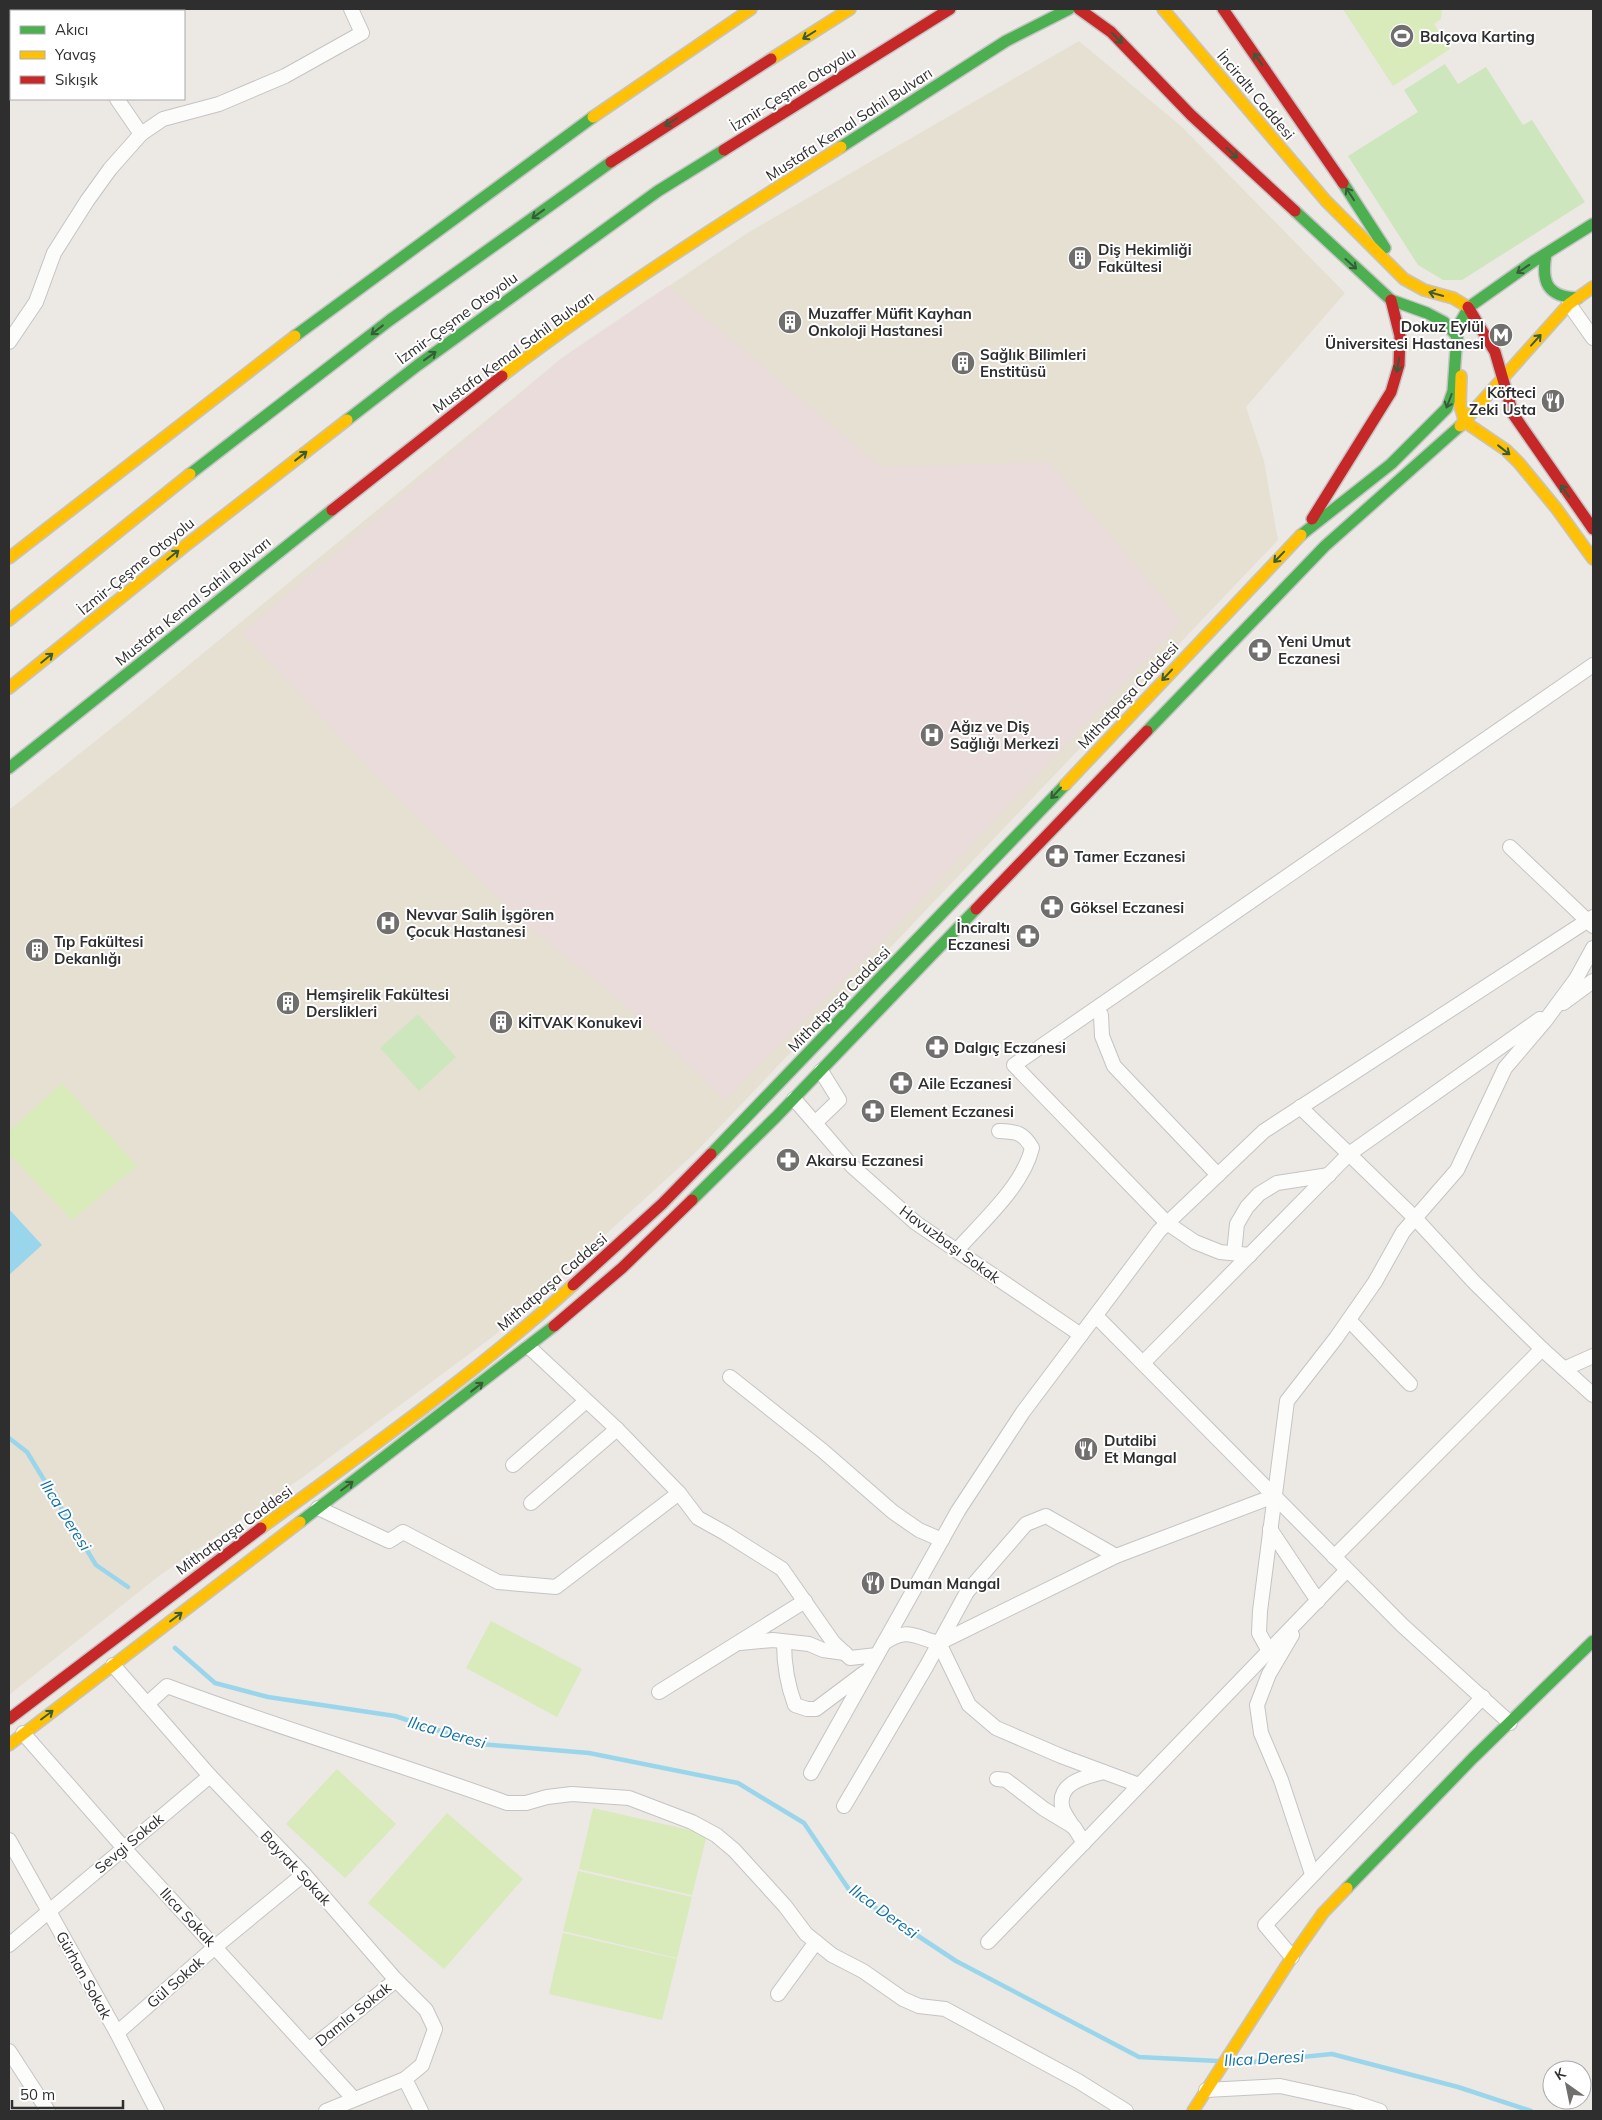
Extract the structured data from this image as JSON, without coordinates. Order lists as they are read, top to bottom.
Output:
{
  "streets": {
    "main road": [
      "İzmir-Çeşme Otoyolu",
      "İnciraltı Caddesi",
      "Mustafa Kemal Sahil Bulvarı",
      "Mithatpaşa Caddesi"
    ],
    "street": [
      "Havuzbaşı Sokak",
      "Sevgi Sokak",
      "Bayrak Sokak",
      "Ilıca Sokak",
      "Gürhan Sokak",
      "Gül Sokak",
      "Damla Sokak"
    ]
  },
  "crossings": [
    ["Sevgi Sokak", "Bayrak Sokak"],
    ["Sevgi Sokak", "Ilıca Sokak"],
    ["Sevgi Sokak", "Gürhan Sokak"],
    ["Bayrak Sokak", "Gül Sokak"],
    ["Bayrak Sokak", "Damla Sokak"],
    ["Ilıca Sokak", "Gül Sokak"],
    ["Ilıca Sokak", "Damla Sokak"],
    ["Gürhan Sokak", "Gül Sokak"]
  ],
  "water": ["Ilıca Deresi"],
  "places": {
    "sports": ["Balçova Karting"],
    "building": [
      "Diş Hekimliği Fakültesi",
      "Muzaffer Müfit Kayhan Onkoloji Hastanesi",
      "Sağlık Bilimleri Enstitüsü",
      "Tıp Fakültesi Dekanlığı",
      "Hemşirelik Fakültesi Derslikleri",
      "KİTVAK Konukevi"
    ],
    "metro station": ["Dokuz Eylül Üniversitesi Hastanesi"],
    "restaurant": ["Köfteci Zeki Usta", "Dutdibi Et Mangal", "Duman Mangal"],
    "pharmacy": [
      "Yeni Umut Eczanesi",
      "Tamer Eczanesi",
      "Göksel Eczanesi",
      "İnciraltı Eczanesi",
      "Dalgıç Eczanesi",
      "Aile Eczanesi",
      "Element Eczanesi",
      "Akarsu Eczanesi"
    ],
    "hospital": ["Ağız ve Diş Sağlığı Merkezi", "Nevvar Salih İşgören Çocuk Hastanesi"]
  },
  "legend": ["Akıcı", "Yavaş", "Sıkışık"],
  "scale_bar": "50 m",
  "north": "top left"
}
